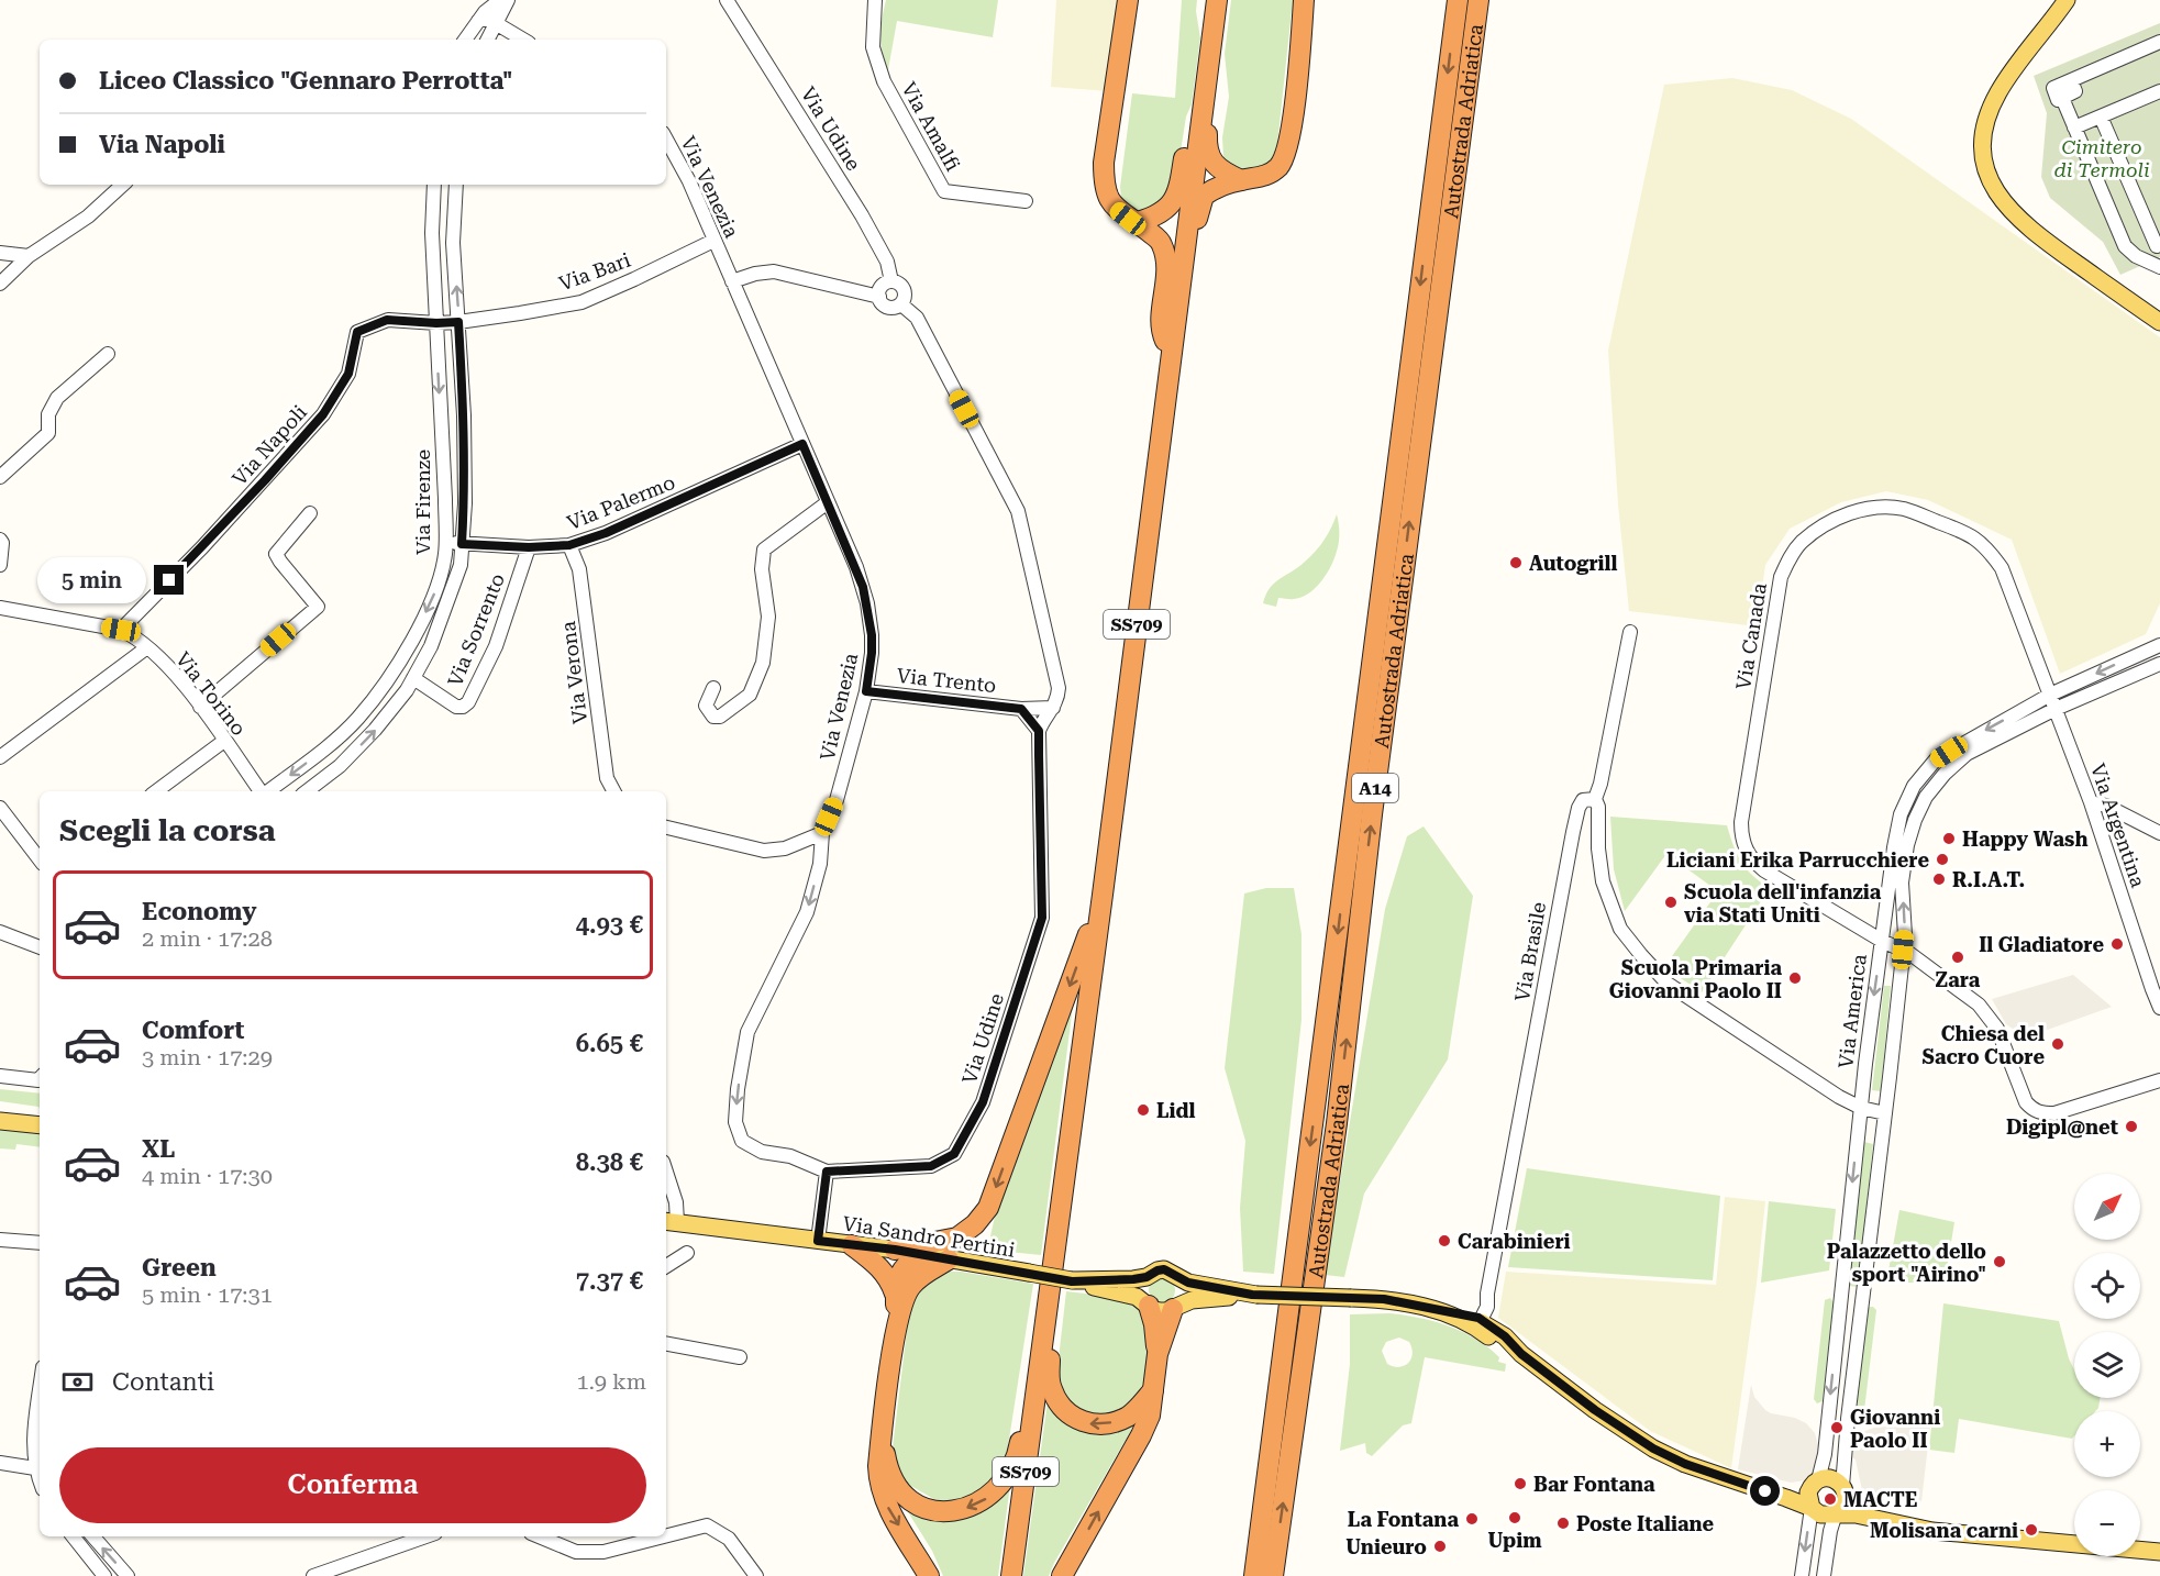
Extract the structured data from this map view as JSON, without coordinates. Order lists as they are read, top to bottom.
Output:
{
  "streets": {
    "highway": ["Autostrada Adriatica", "SS709", "A14"],
    "main road": ["Via Sandro Pertini"],
    "street": [
      "Via Amalfi",
      "Via Udine",
      "Via Venezia",
      "Via Bari",
      "Via Napoli",
      "Via Firenze",
      "Via Palermo",
      "Via Sorrento",
      "Via Canada",
      "Via Verona",
      "Via Trento",
      "Via Torino",
      "Via Argentina",
      "Via Brasile",
      "Via America"
    ]
  },
  "crossings": [
    ["Via Udine", "Via Venezia"],
    ["Via Venezia", "Via Bari"],
    ["Via Venezia", "Via Palermo"],
    ["Via Venezia", "Via Trento"],
    ["Via Bari", "Via Napoli"],
    ["Via Bari", "Via Firenze"],
    ["Via Napoli", "Via Firenze"],
    ["Via Napoli", "Via Torino"],
    ["Via Firenze", "Via Palermo"],
    ["Via Firenze", "Via Sorrento"],
    ["Via Palermo", "Via Sorrento"],
    ["Via Palermo", "Via Verona"],
    ["Via Canada", "Via Argentina"],
    ["Via Canada", "Via America"],
    ["Via Argentina", "Via America"],
    ["Via Brasile", "Via Sandro Pertini"]
  ],
  "parks": ["Cimitero di Termoli"],
  "places": [
    "Autogrill",
    "Happy Wash",
    "Liciani Erika Parrucchiere",
    "R.I.A.T.",
    "Scuola dell'infanzia via Stati Uniti",
    "Il Gladiatore",
    "Zara",
    "Scuola Primaria Giovanni Paolo II",
    "Chiesa del Sacro Cuore",
    "Lidl",
    "Digipl@net",
    "Carabinieri",
    "Palazzetto dello sport \"Airino\"",
    "Giovanni Paolo II",
    "Bar Fontana",
    "MACTE",
    "Upim",
    "La Fontana",
    "Poste Italiane",
    "Molisana carni",
    "Unieuro"
  ],
  "north": "top right",
  "page": {
    "banner": ["Liceo Classico \"Gennaro Perrotta\"", "Via Napoli"],
    "bubble": "5 min",
    "heading": "Scegli la corsa",
    "list": [
      {
        "name": "Economy",
        "note": "2 min · 17:28",
        "value": "4.93 €"
      },
      {
        "name": "Comfort",
        "note": "3 min · 17:29",
        "value": "6.65 €"
      },
      {
        "name": "XL",
        "note": "4 min · 17:30",
        "value": "8.38 €"
      },
      {
        "name": "Green",
        "note": "5 min · 17:31",
        "value": "7.37 €"
      }
    ],
    "map_buttons": ["+", "−"],
    "pay": ["Contanti", "1.9 km"],
    "buttons": "Conferma"
  }
}
